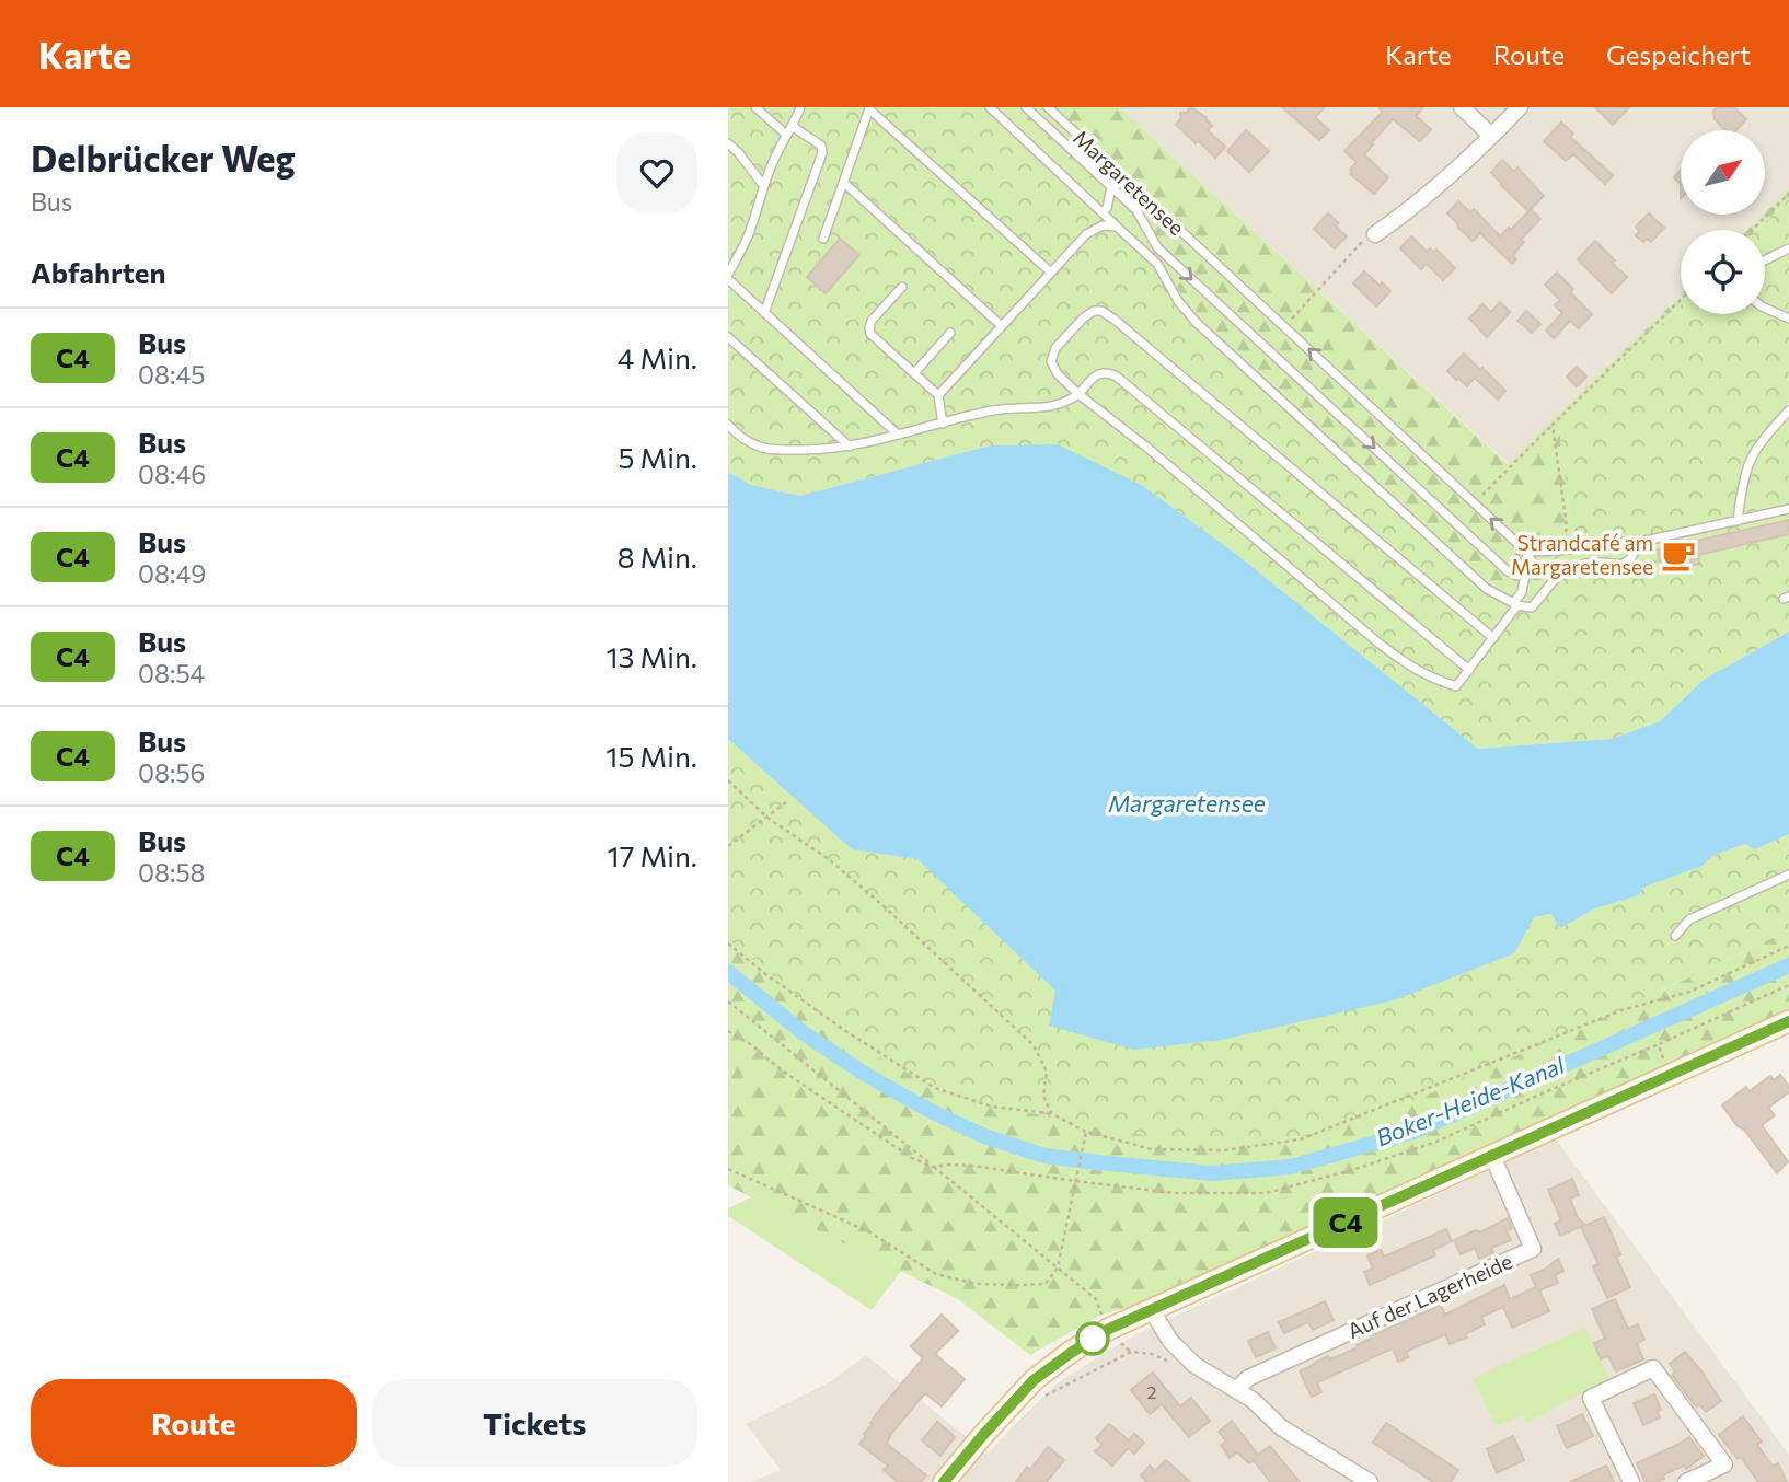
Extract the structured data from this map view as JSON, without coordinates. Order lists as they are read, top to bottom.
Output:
{
  "streets": {
    "street": ["Auf der Lagerheide"],
    "lane": ["Margaretensee"]
  },
  "water": ["Margaretensee", "Boker-Heide-Kanal"],
  "places": {
    "cafe": ["Strandcafé am Margaretensee"]
  },
  "lines": ["bus line C4"],
  "house_numbers": ["2"],
  "north": "top right",
  "page": {
    "header": "Karte",
    "nav": ["Karte", "Route", "Gespeichert"],
    "heading": [
      ["Delbrücker Weg", "Bus"],
      "Abfahrten"
    ],
    "on_map": "C4",
    "list": [
      {
        "mark": "C4",
        "name": "Bus",
        "note": "08:45",
        "value": "4 Min."
      },
      {
        "mark": "C4",
        "name": "Bus",
        "note": "08:46",
        "value": "5 Min."
      },
      {
        "mark": "C4",
        "name": "Bus",
        "note": "08:49",
        "value": "8 Min."
      },
      {
        "mark": "C4",
        "name": "Bus",
        "note": "08:54",
        "value": "13 Min."
      },
      {
        "mark": "C4",
        "name": "Bus",
        "note": "08:56",
        "value": "15 Min."
      },
      {
        "mark": "C4",
        "name": "Bus",
        "note": "08:58",
        "value": "17 Min."
      }
    ],
    "buttons": ["Route", "Tickets"]
  }
}
